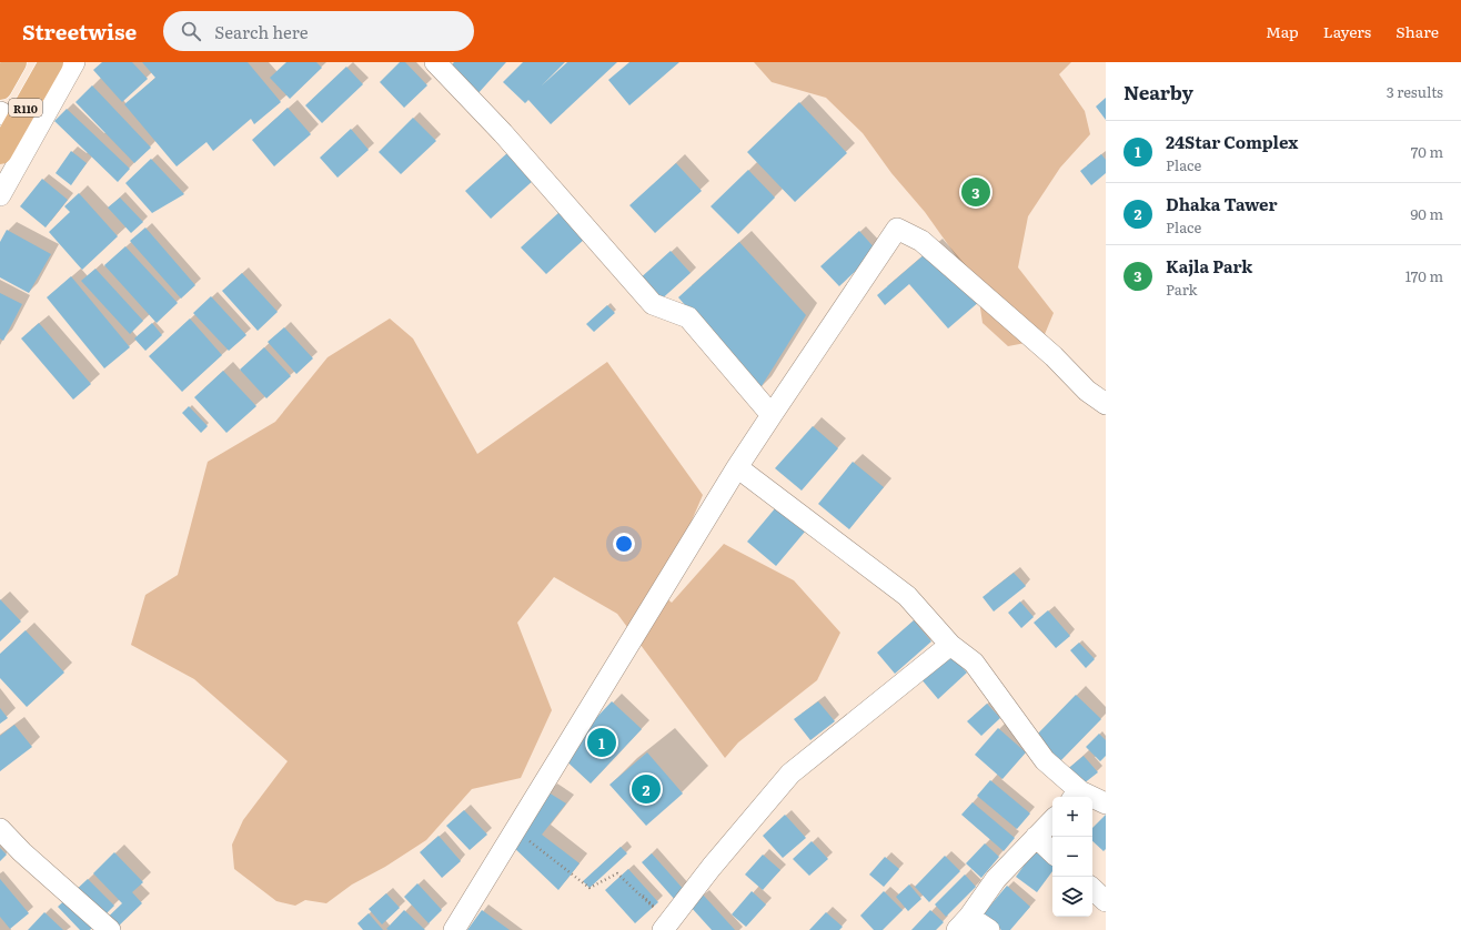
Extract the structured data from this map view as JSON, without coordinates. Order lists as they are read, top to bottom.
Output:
{
  "streets": {
    "main road": ["R110"]
  },
  "page": {
    "header": "Streetwise",
    "search": "Search here",
    "nav": ["Map", "Layers", "Share"],
    "heading": ["Nearby", "3 results"],
    "list": [
      {
        "mark": "1",
        "name": "24Star Complex",
        "note": "Place",
        "value": "70 m"
      },
      {
        "mark": "2",
        "name": "Dhaka Tawer",
        "note": "Place",
        "value": "90 m"
      },
      {
        "mark": "3",
        "name": "Kajla Park",
        "note": "Park",
        "value": "170 m"
      }
    ],
    "pins": ["3", "1", "2"],
    "map_buttons": ["+", "−"]
  }
}
